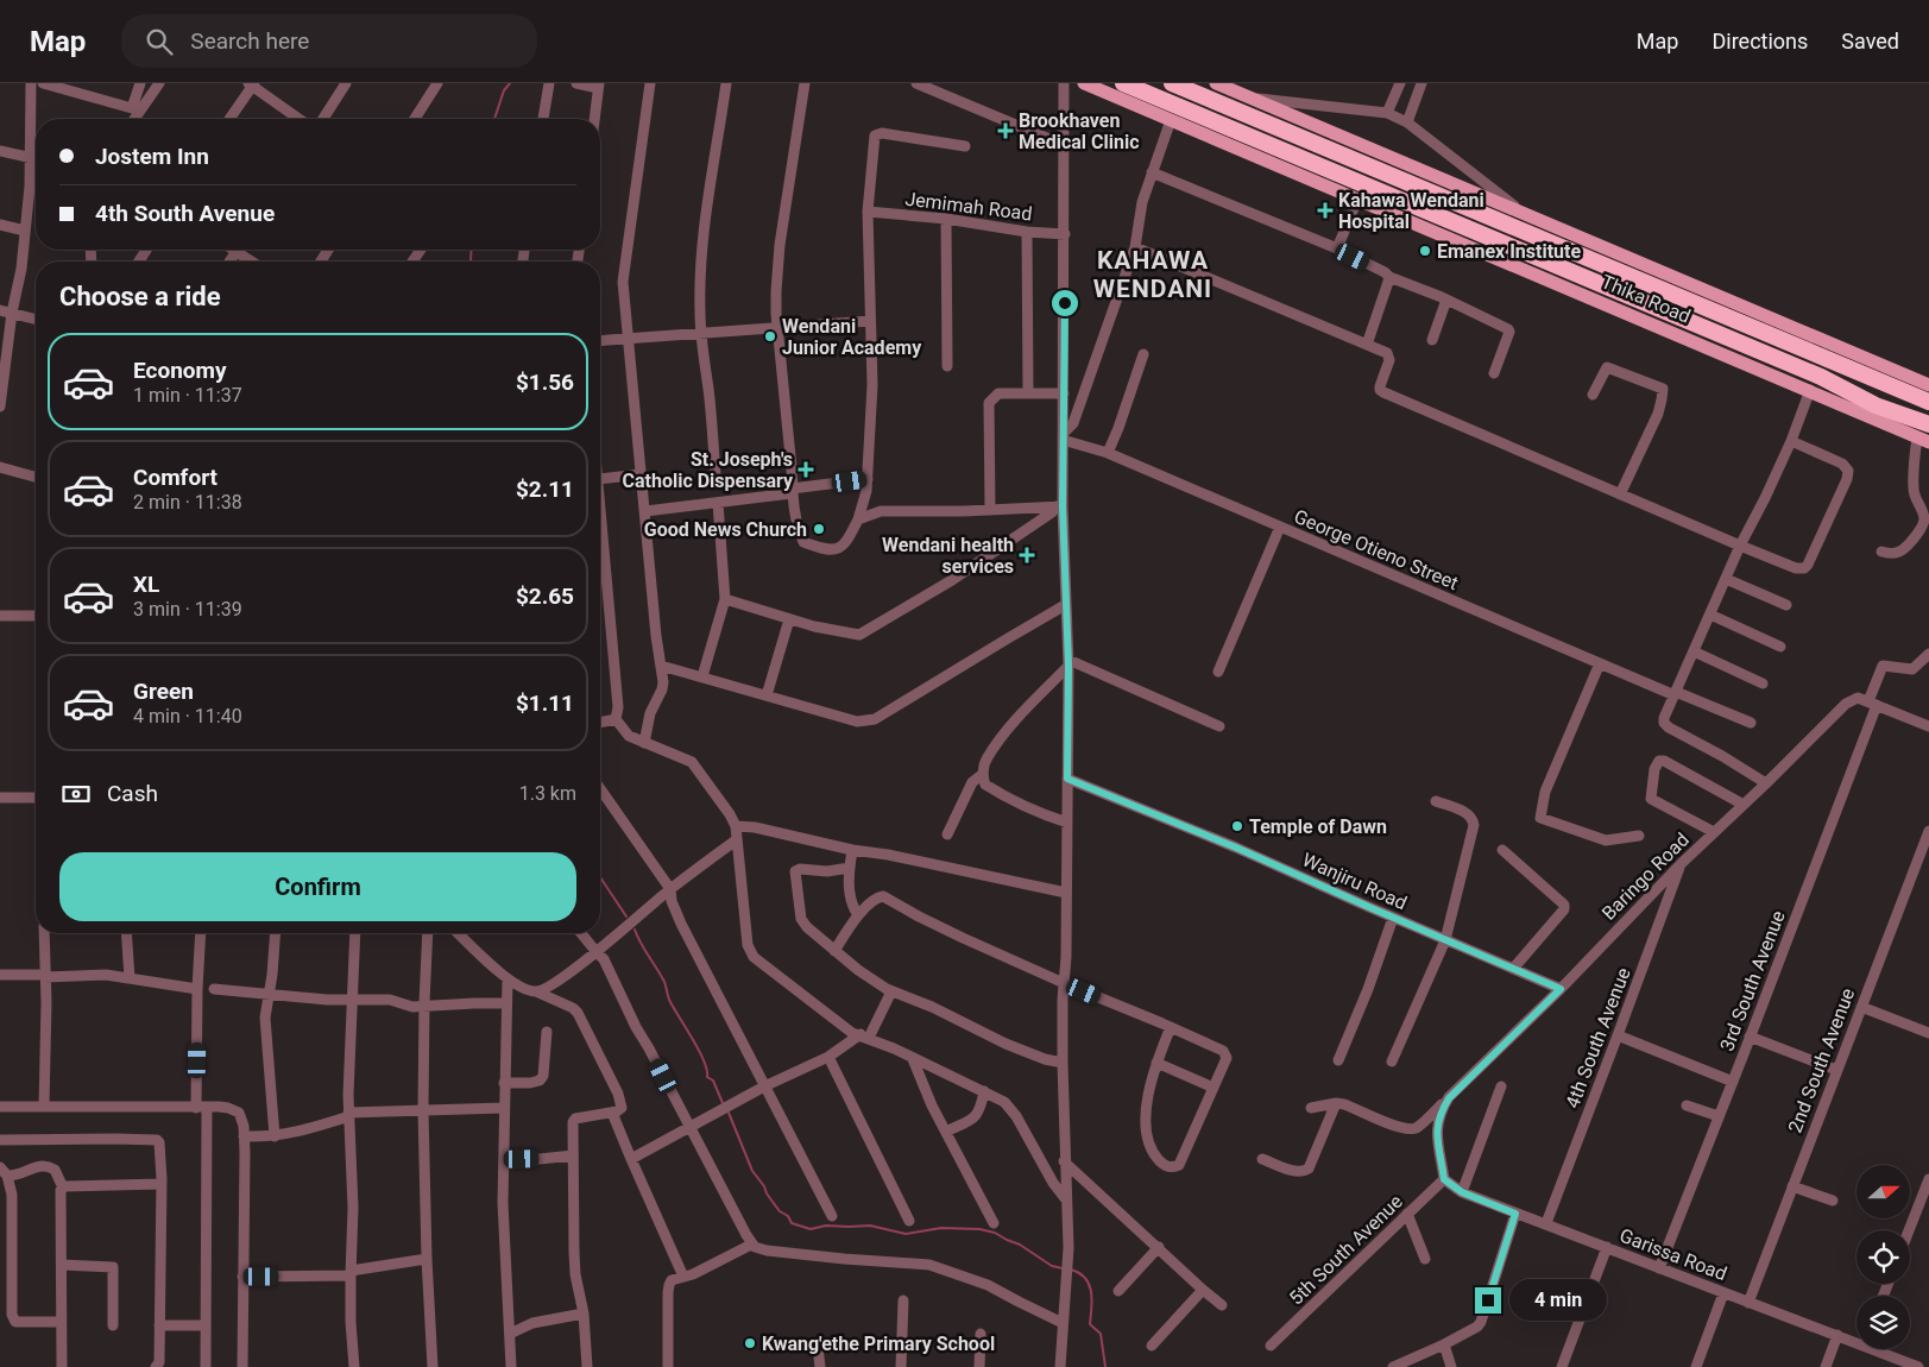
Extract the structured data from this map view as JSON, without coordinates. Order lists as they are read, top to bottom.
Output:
{
  "streets": {
    "highway": ["Thika Road"],
    "street": [
      "Jemimah Road",
      "George Otieno Street",
      "Baringo Road",
      "Wanjiru Road",
      "3rd South Avenue",
      "4th South Avenue",
      "2nd South Avenue",
      "5th South Avenue",
      "Garissa Road"
    ]
  },
  "crossings": [
    ["Baringo Road", "Wanjiru Road"],
    ["Baringo Road", "3rd South Avenue"],
    ["Baringo Road", "4th South Avenue"],
    ["Baringo Road", "5th South Avenue"],
    ["Baringo Road", "Garissa Road"],
    ["3rd South Avenue", "Garissa Road"],
    ["4th South Avenue", "Garissa Road"],
    ["2nd South Avenue", "Garissa Road"],
    ["5th South Avenue", "Garissa Road"]
  ],
  "districts": ["KAHAWA WENDANI"],
  "places": {
    "health": [
      "Brookhaven Medical Clinic",
      "Kahawa Wendani Hospital",
      "St. Joseph's Catholic Dispensary",
      "Wendani health services"
    ],
    "other": [
      "Emanex Institute",
      "Wendani Junior Academy",
      "Good News Church",
      "Temple of Dawn",
      "Kwang'ethe Primary School"
    ]
  },
  "north": "right",
  "page": {
    "header": "Map",
    "search": "Search here",
    "nav": ["Map", "Directions", "Saved"],
    "banner": ["Jostem Inn", "4th South Avenue"],
    "heading": "Choose a ride",
    "list": [
      {
        "name": "Economy",
        "note": "1 min · 11:37",
        "value": "$1.56"
      },
      {
        "name": "Comfort",
        "note": "2 min · 11:38",
        "value": "$2.11"
      },
      {
        "name": "XL",
        "note": "3 min · 11:39",
        "value": "$2.65"
      },
      {
        "name": "Green",
        "note": "4 min · 11:40",
        "value": "$1.11"
      }
    ],
    "pay": ["Cash", "1.3 km"],
    "buttons": "Confirm",
    "bubble": "4 min"
  }
}
